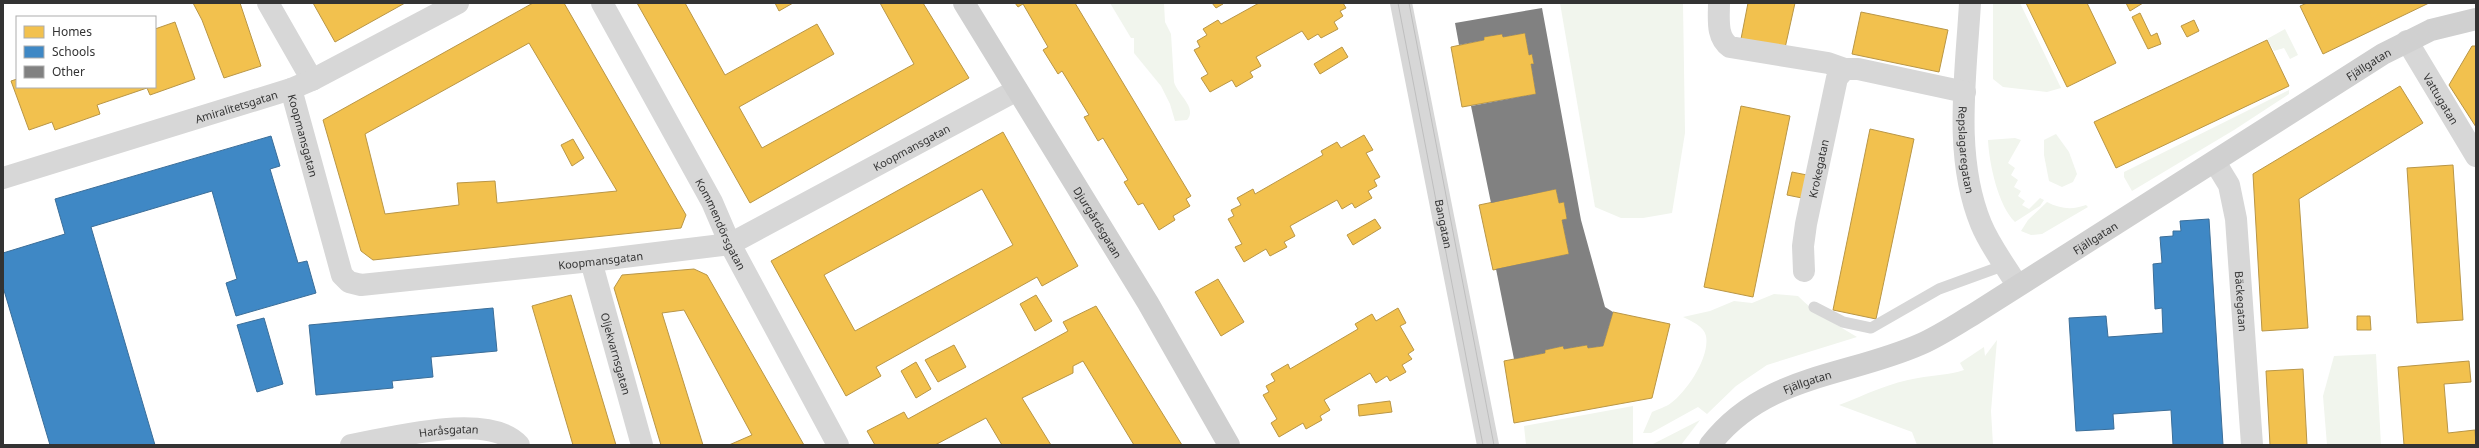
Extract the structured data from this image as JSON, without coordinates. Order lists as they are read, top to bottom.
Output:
{
  "streets": {
    "street": [
      "Fjällgatan",
      "Vattugatan",
      "Amiralitetsgatan",
      "Koopmansgatan",
      "Repslagaregatan",
      "Krokegatan",
      "Kommendörsgatan",
      "Djurgårdsgatan",
      "Bangatan",
      "Bäckegatan",
      "Oljekvarnsgatan",
      "Haråsgatan"
    ]
  },
  "crossings": [
    ["Fjällgatan", "Vattugatan"],
    ["Fjällgatan", "Repslagaregatan"],
    ["Fjällgatan", "Bäckegatan"],
    ["Amiralitetsgatan", "Koopmansgatan"],
    ["Koopmansgatan", "Kommendörsgatan"],
    ["Koopmansgatan", "Djurgårdsgatan"],
    ["Koopmansgatan", "Oljekvarnsgatan"]
  ],
  "legend": ["Homes", "Schools", "Other"]
}
